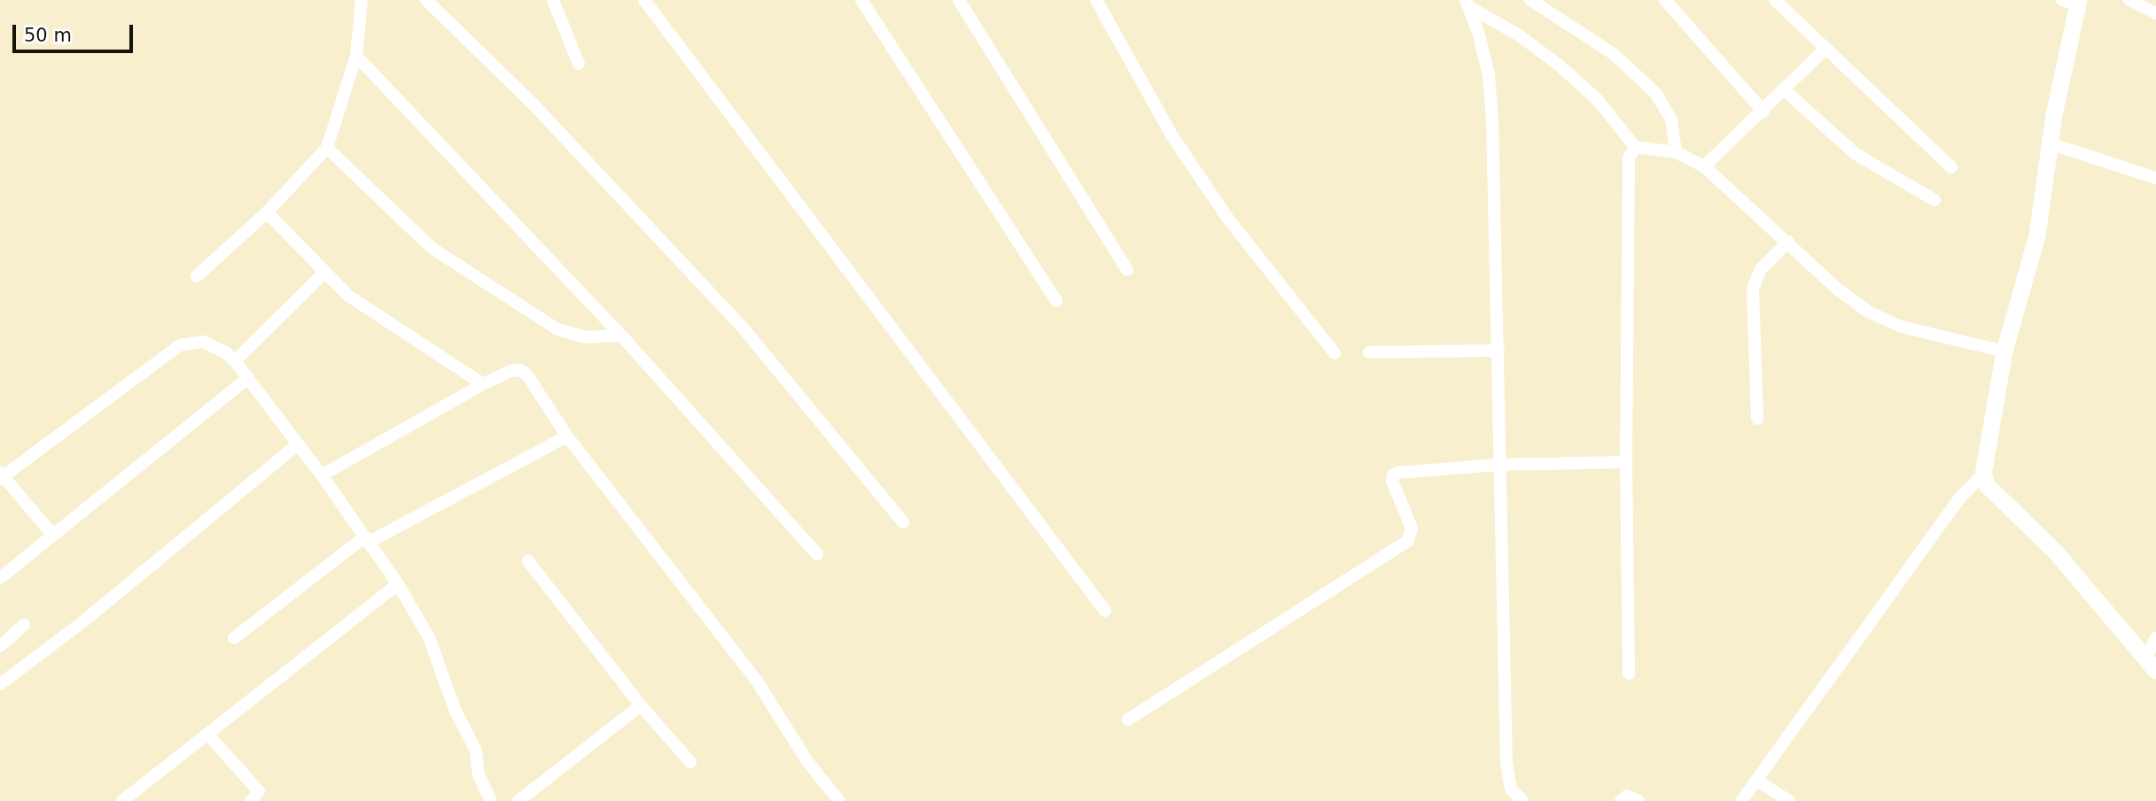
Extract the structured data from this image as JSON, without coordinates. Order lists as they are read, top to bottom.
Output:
{
  "scale_bar": "50 m"
}
